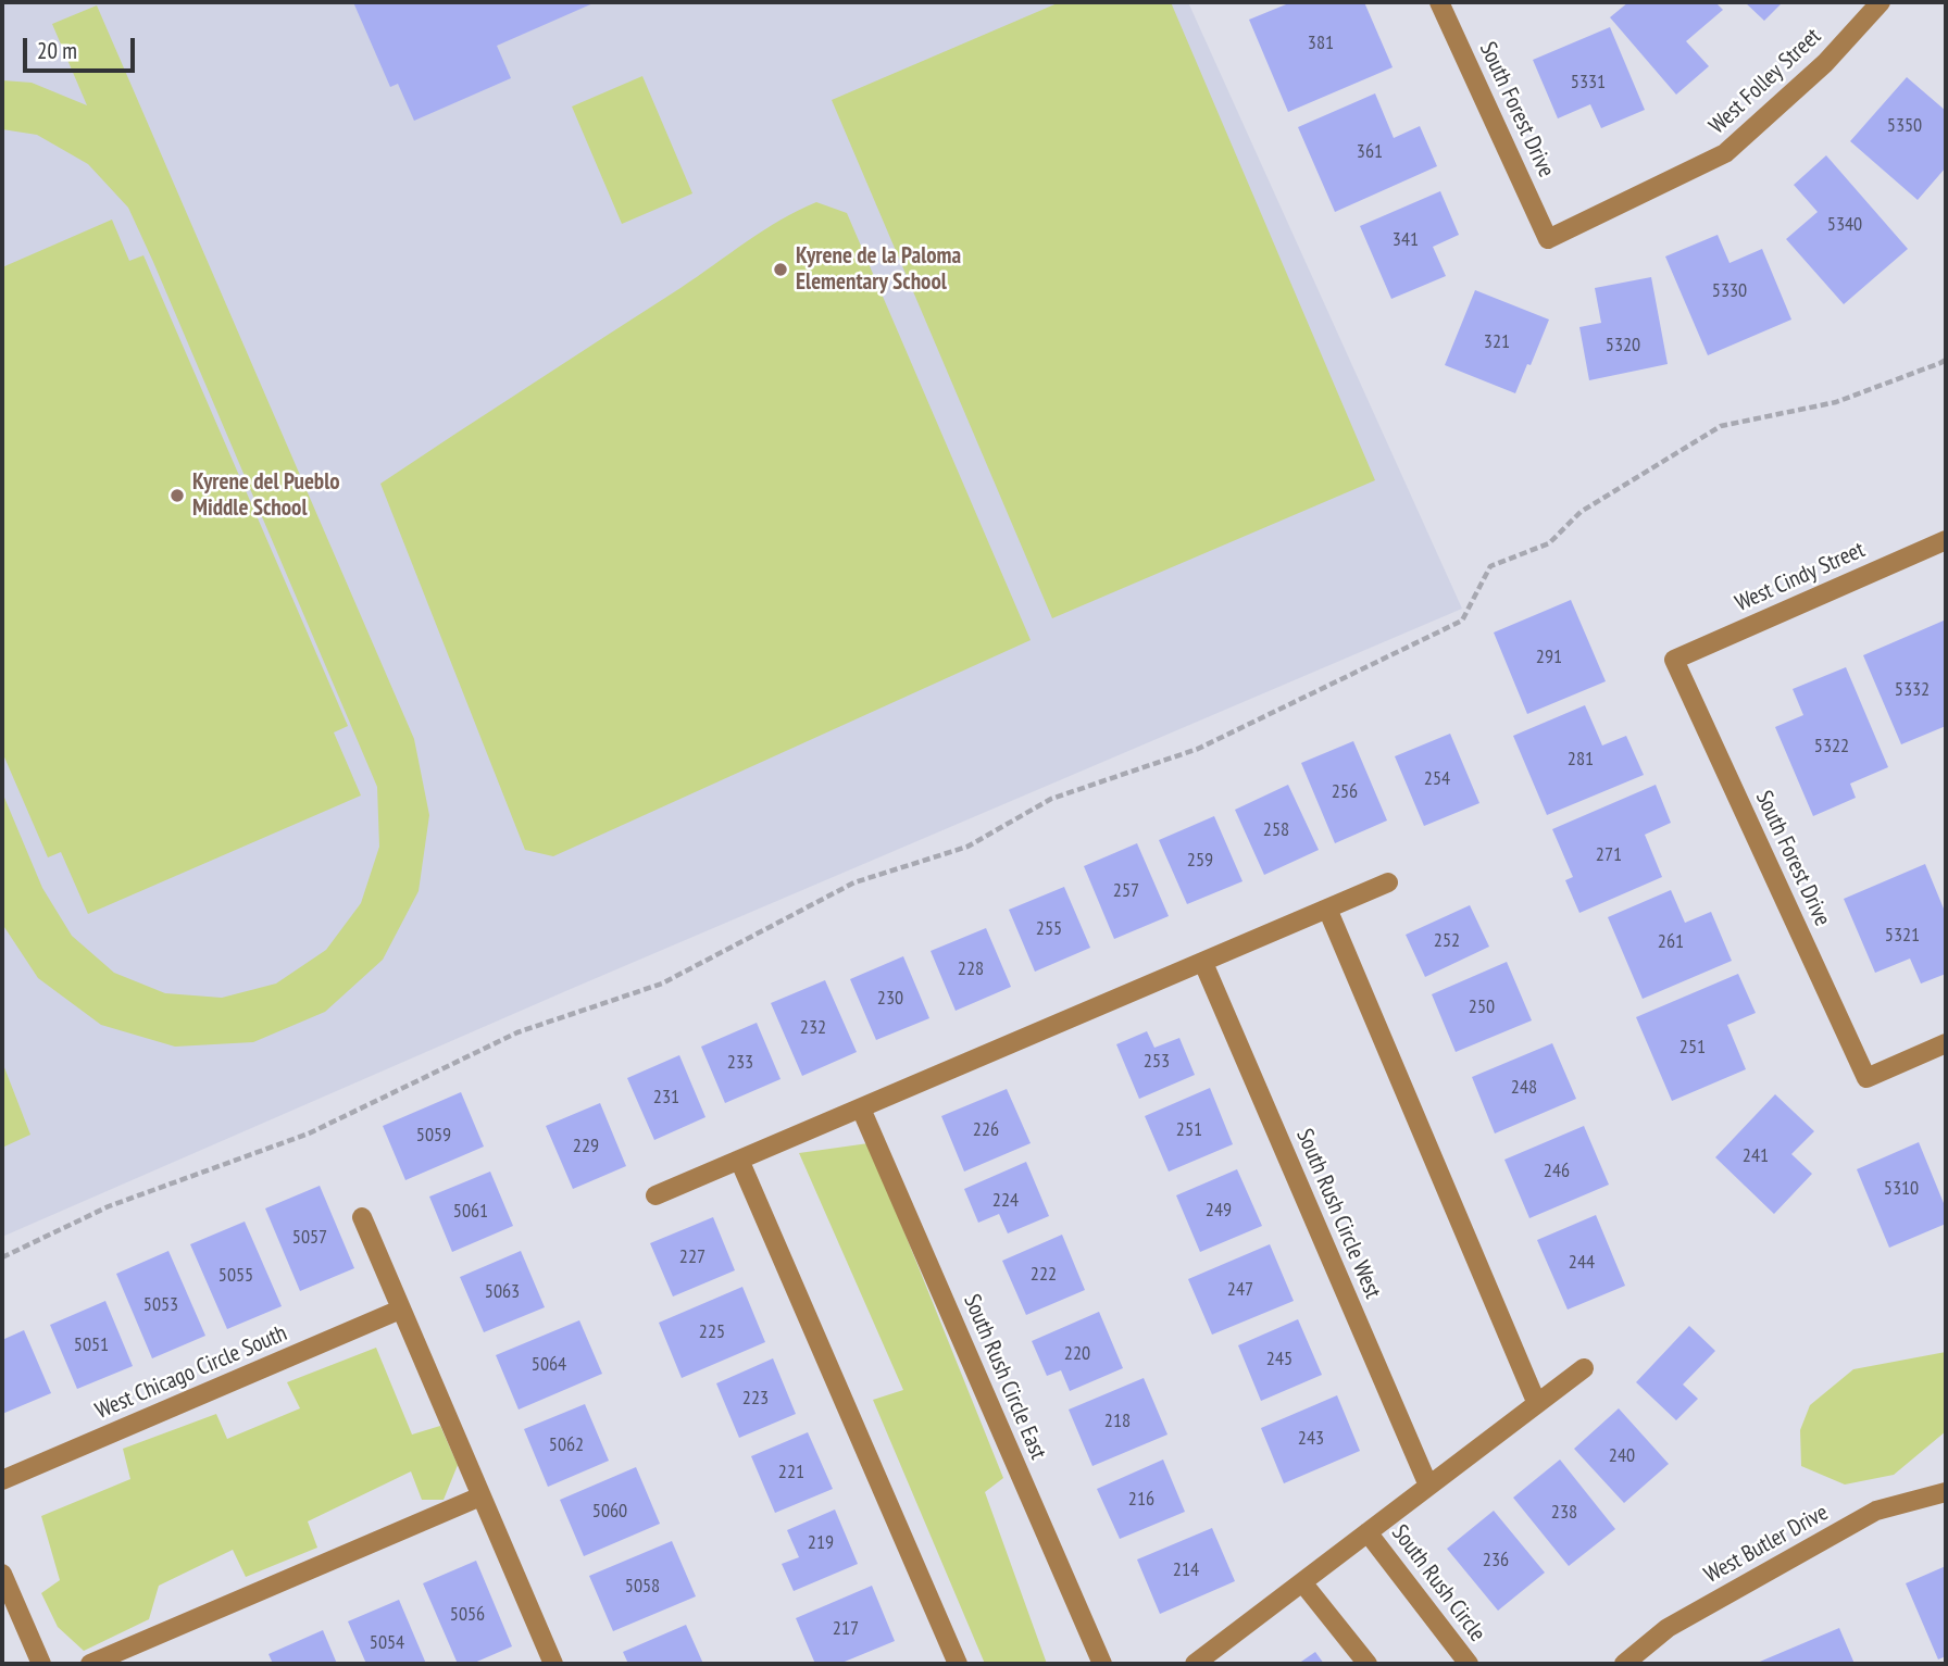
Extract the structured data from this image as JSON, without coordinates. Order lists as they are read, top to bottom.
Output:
{
  "streets": {
    "street": [
      "West Folley Street",
      "South Forest Drive",
      "West Cindy Street",
      "South Rush Circle West",
      "West Chicago Circle South",
      "South Rush Circle East",
      "West Butler Drive",
      "South Rush Circle"
    ]
  },
  "crossings": [
    ["West Folley Street", "South Forest Drive"],
    ["South Forest Drive", "West Cindy Street"]
  ],
  "places": ["Kyrene de la Paloma Elementary School", "Kyrene del Pueblo Middle School"],
  "house_numbers": [
    "381",
    "5331",
    "5350",
    "361",
    "5340",
    "341",
    "5330",
    "321",
    "5320",
    "291",
    "5332",
    "5322",
    "281",
    "254",
    "256",
    "258",
    "271",
    "259",
    "257",
    "255",
    "5321",
    "252",
    "261",
    "228",
    "230",
    "250",
    "232",
    "251",
    "253",
    "233",
    "248",
    "231",
    "226",
    "251",
    "5059",
    "229",
    "241",
    "246",
    "5310",
    "224",
    "249",
    "5061",
    "5057",
    "227",
    "244",
    "222",
    "5055",
    "247",
    "5063",
    "5053",
    "225",
    "5051",
    "220",
    "245",
    "5064",
    "223",
    "218",
    "243",
    "5062",
    "240",
    "221",
    "216",
    "5060",
    "238",
    "219",
    "236",
    "214",
    "5058",
    "5056",
    "217",
    "5054"
  ],
  "scale_bar": "20 m"
}
